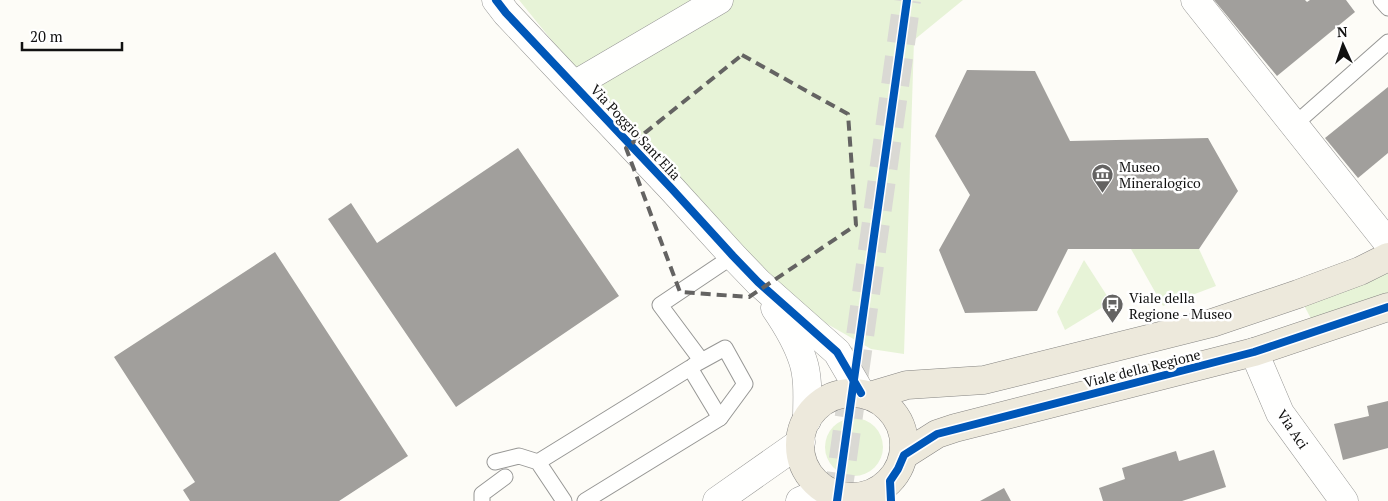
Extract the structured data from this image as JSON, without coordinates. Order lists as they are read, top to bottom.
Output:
{
  "streets": {
    "main road": ["Viale della Regione"],
    "street": ["Via Poggio Sant'Elia", "Via Aci"]
  },
  "crossings": [
    ["Viale della Regione", "Via Aci"]
  ],
  "places": {
    "museum": ["Museo Mineralogico"],
    "bus stop": ["Viale della Regione - Museo"]
  },
  "scale_bar": "20 m",
  "north": "top"
}
